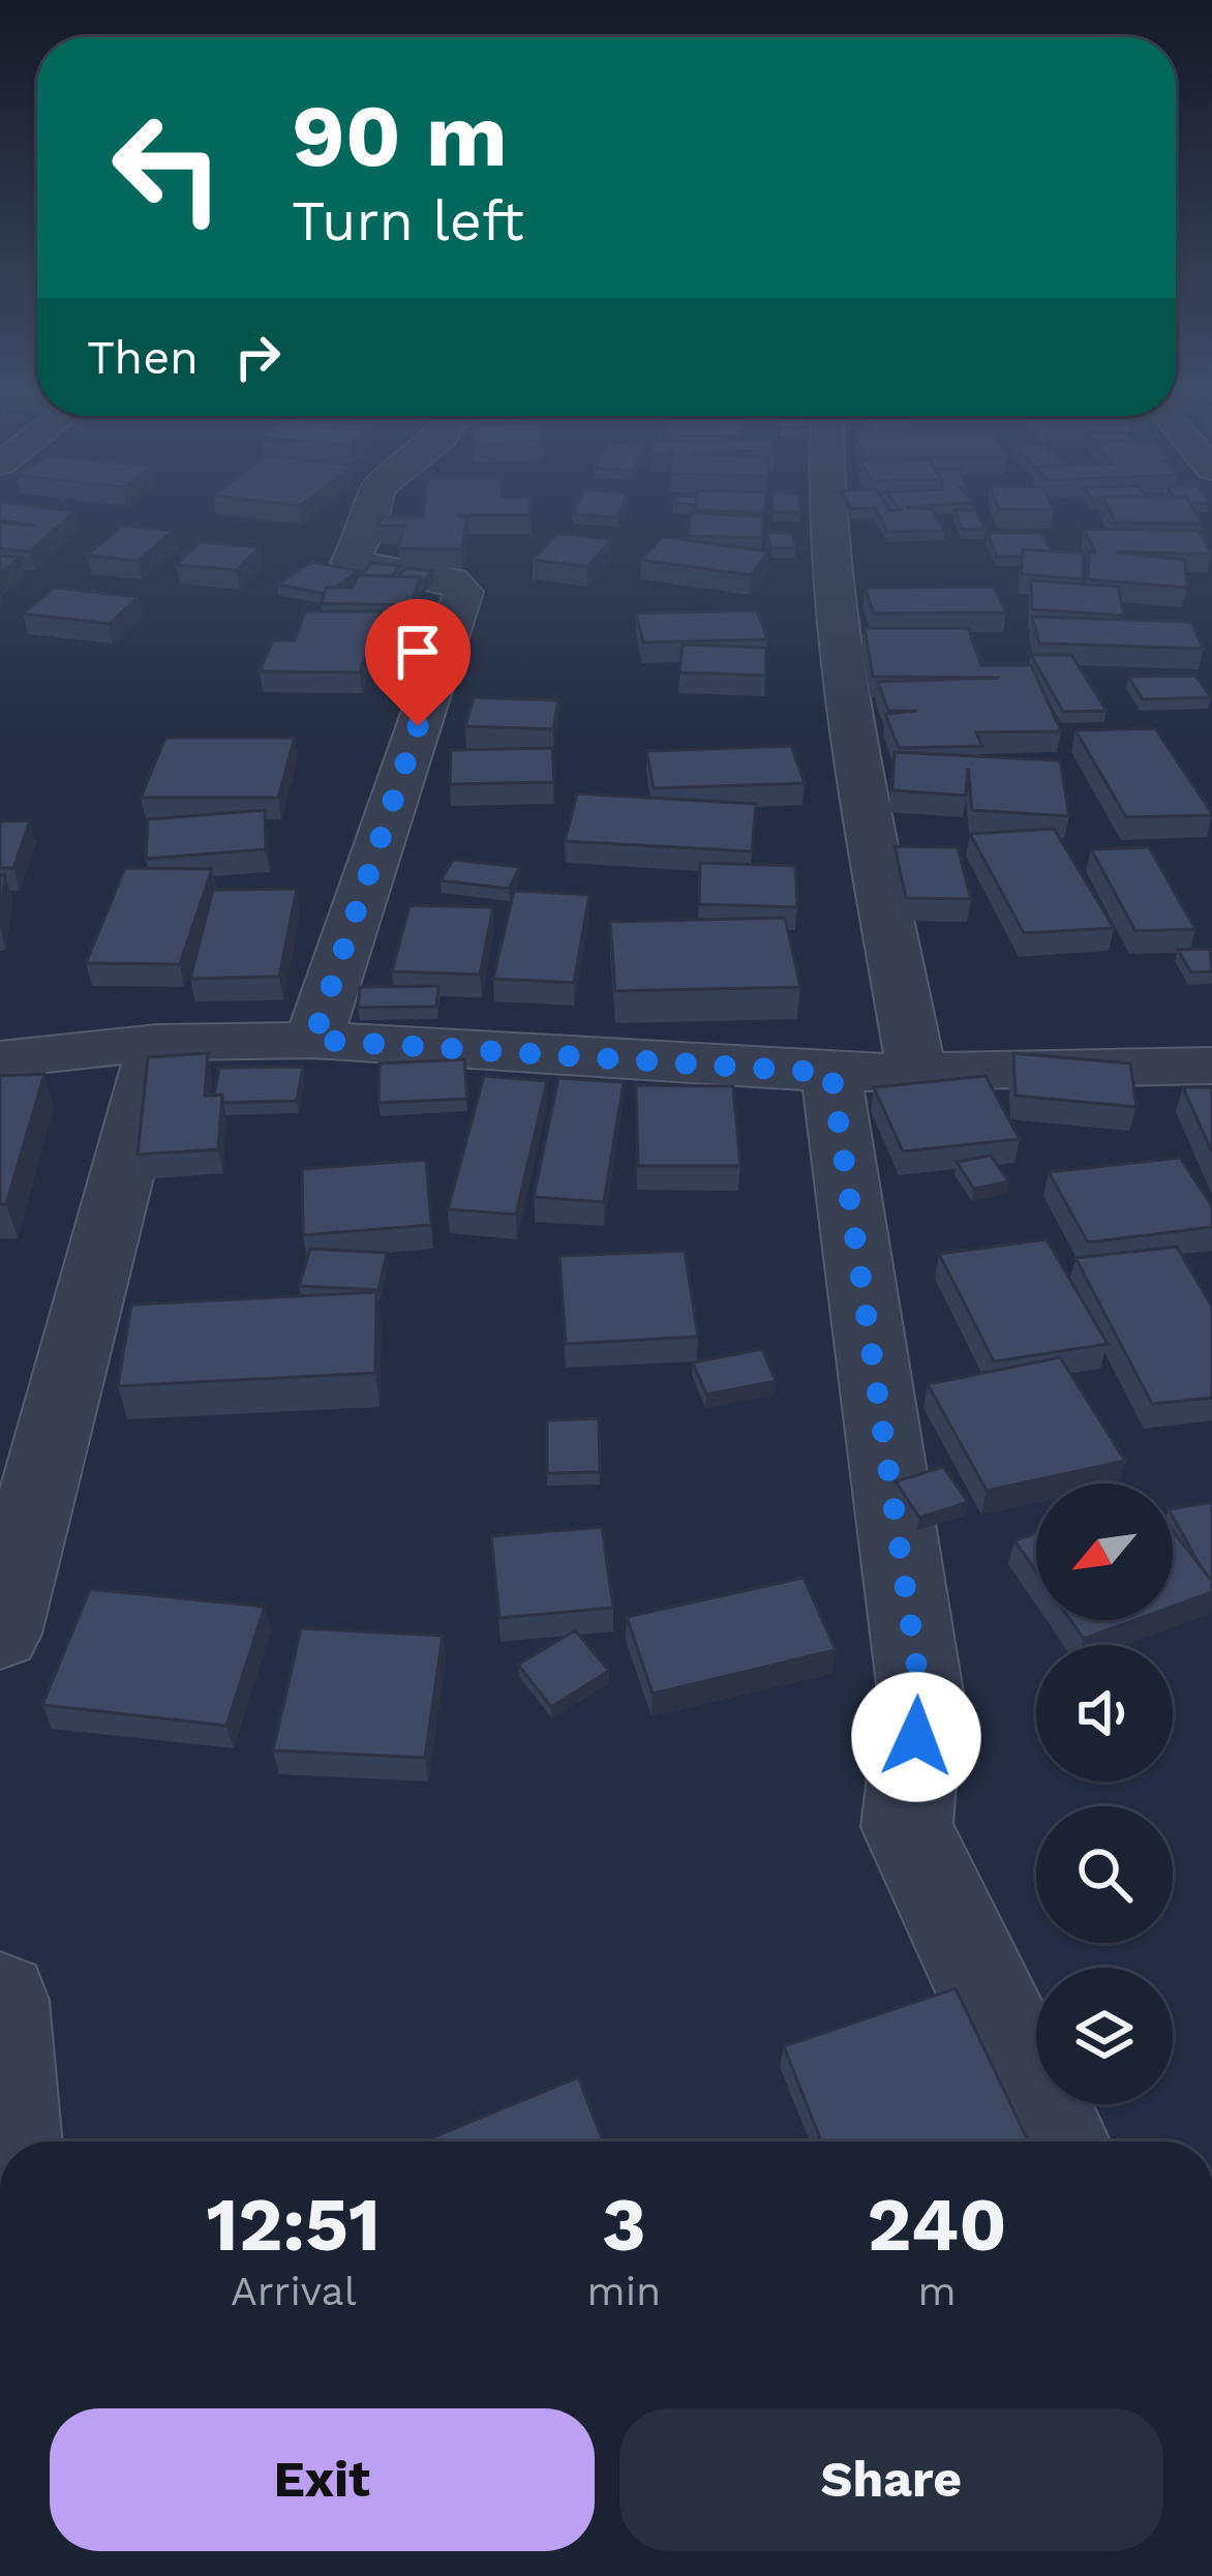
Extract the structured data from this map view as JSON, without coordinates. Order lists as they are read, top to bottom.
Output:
{
  "north": "bottom left",
  "page": {
    "turn": ["90 m", "Turn left"],
    "then": "Then",
    "eta": [
      "12:51",
      "Arrival",
      "3",
      "min",
      "240",
      "m"
    ],
    "buttons": ["Exit", "Share"]
  }
}
